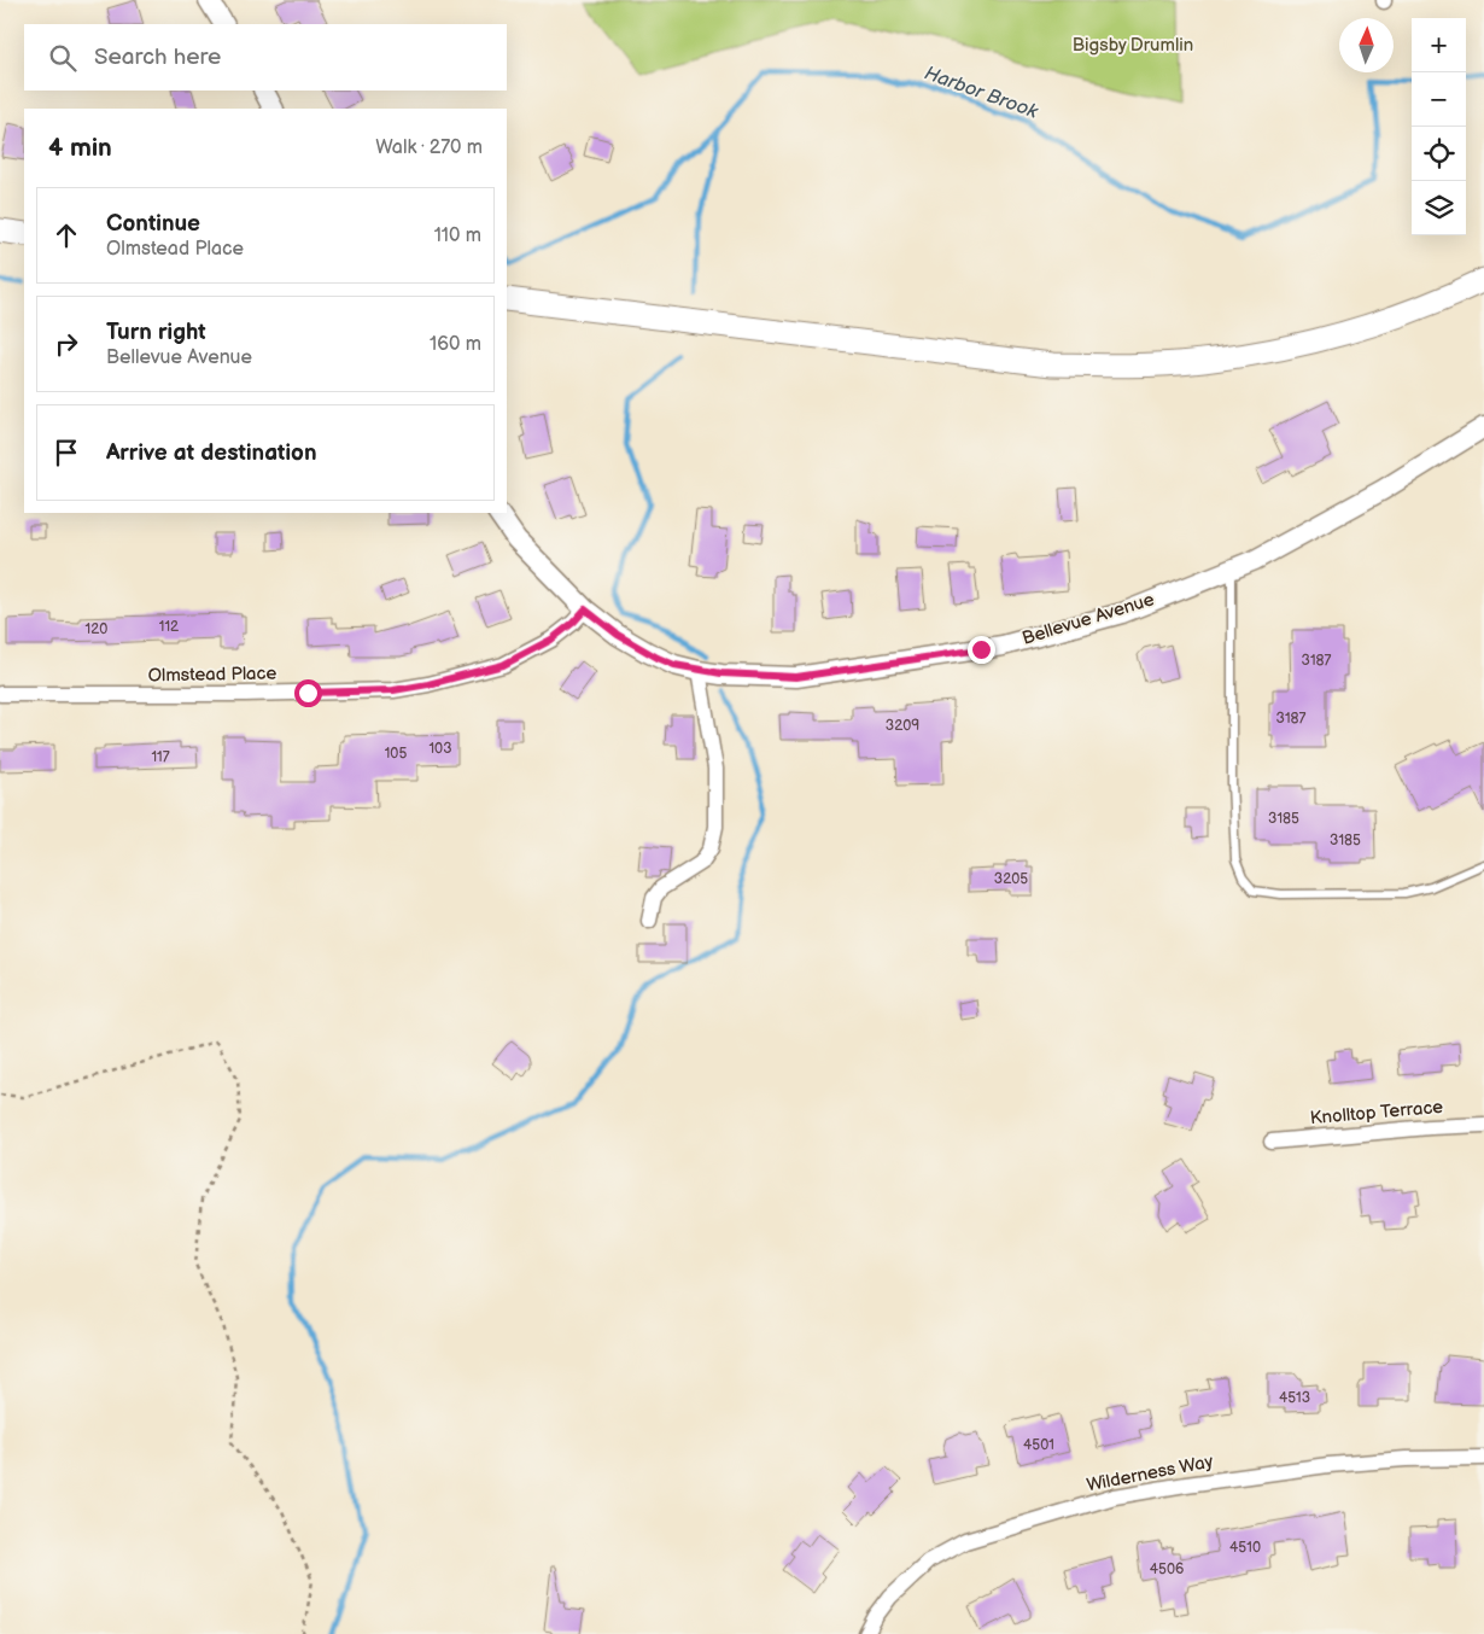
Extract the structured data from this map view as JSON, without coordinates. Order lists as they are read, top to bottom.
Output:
{
  "streets": {
    "street": [
      "Bellevue Avenue",
      "Olmstead Place",
      "Knolltop Terrace",
      "Wilderness Way"
    ]
  },
  "crossings": [
    ["Bellevue Avenue", "Olmstead Place"]
  ],
  "water": ["Harbor Brook"],
  "parks": ["Bigsby Drumlin"],
  "house_numbers": [
    "112",
    "120",
    "3187",
    "3187",
    "3209",
    "103",
    "105",
    "117",
    "3185",
    "3185",
    "3205",
    "4513",
    "4501",
    "4510",
    "4506"
  ],
  "north": "top",
  "page": {
    "map_buttons": ["+", "−"],
    "search": "Search here",
    "heading": ["4 min", "Walk · 270 m"],
    "list": [
      ["Continue", "Olmstead Place", "110 m"],
      ["Turn right", "Bellevue Avenue", "160 m"],
      "Arrive at destination"
    ]
  }
}
